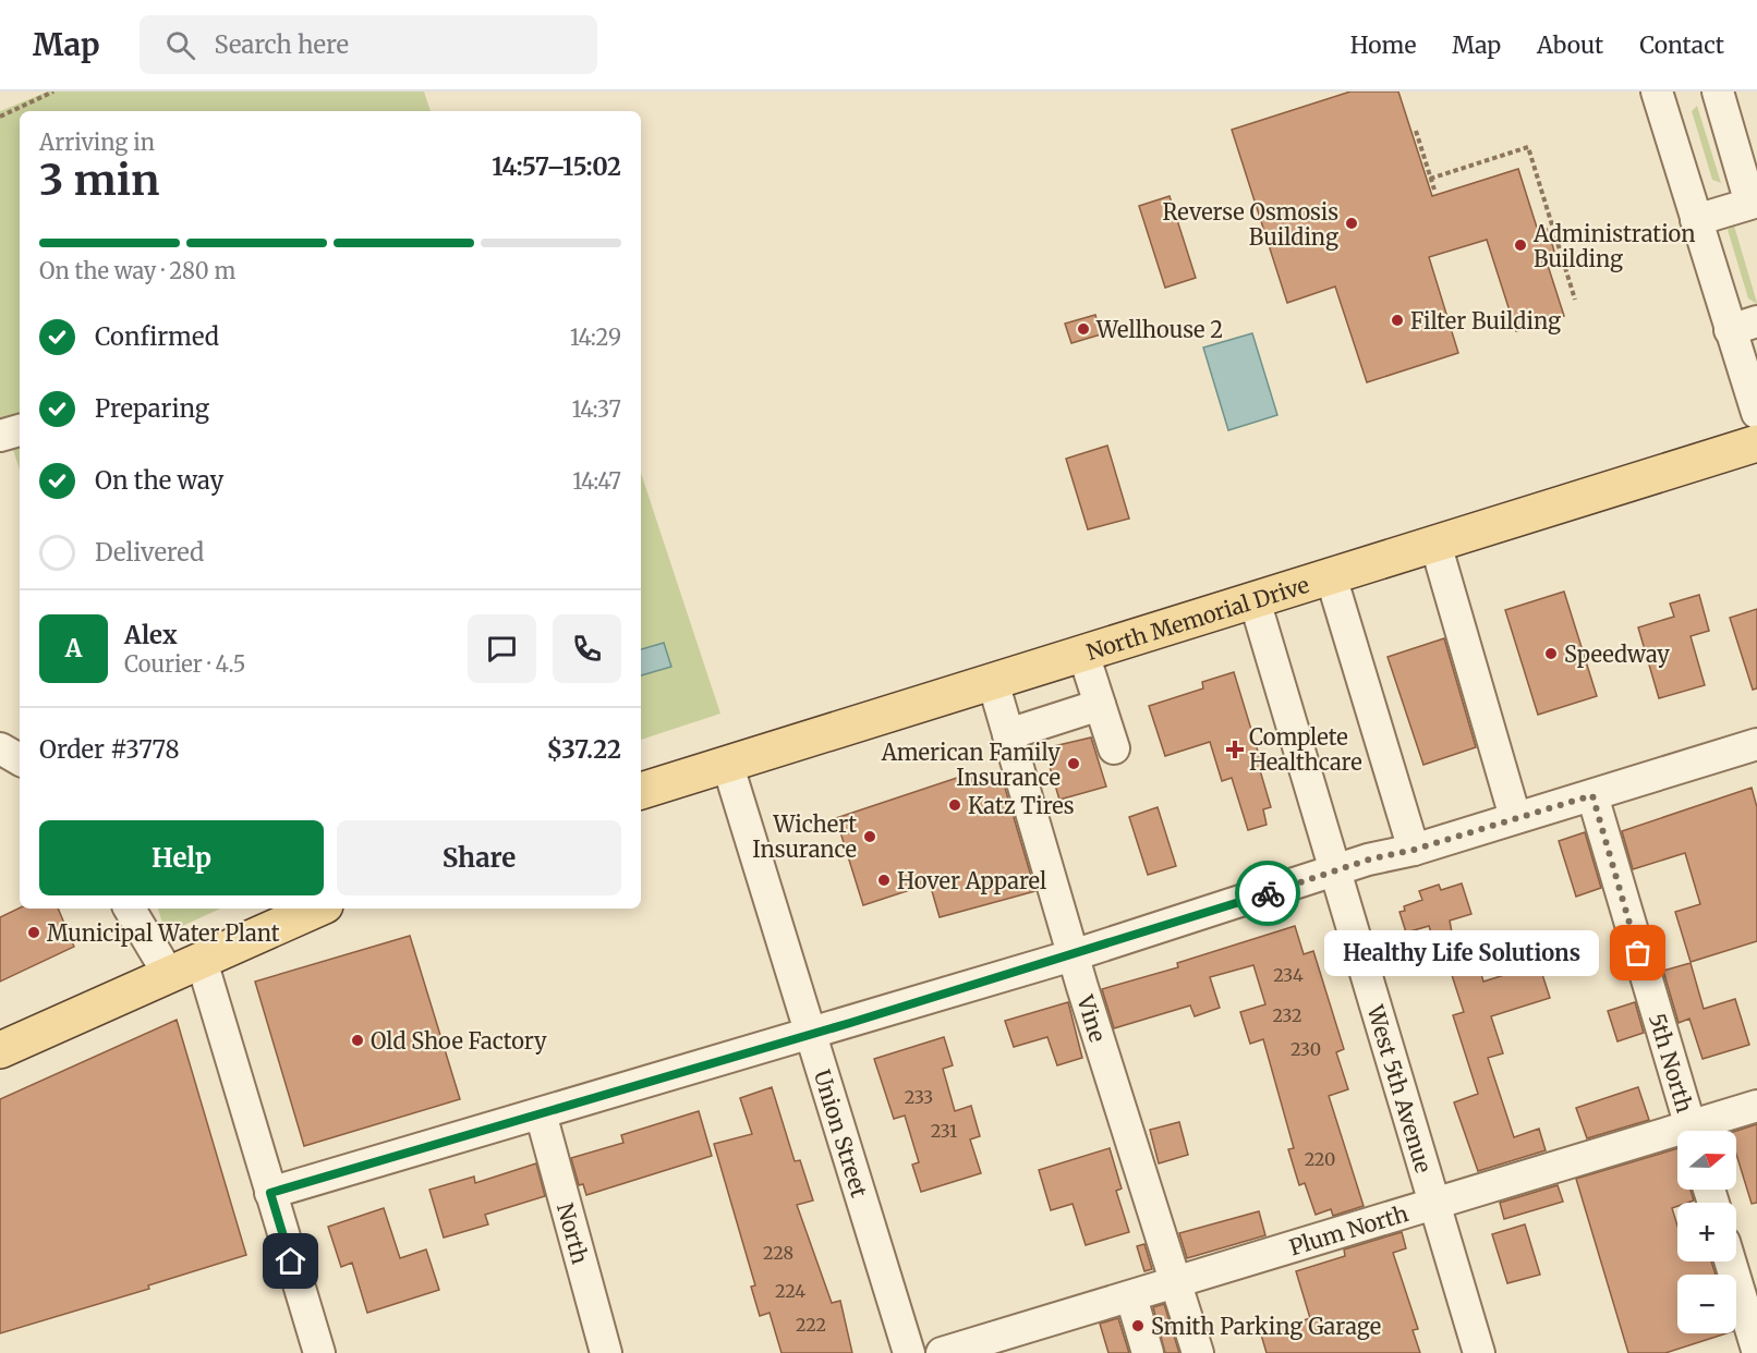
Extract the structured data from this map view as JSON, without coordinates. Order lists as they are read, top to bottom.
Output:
{
  "streets": {
    "main road": ["North Memorial Drive"],
    "street": [
      "Vine",
      "5th North",
      "West 5th Avenue",
      "Union Street",
      "Plum North",
      "North"
    ]
  },
  "crossings": [
    ["North Memorial Drive", "Vine"],
    ["North Memorial Drive", "West 5th Avenue"],
    ["North Memorial Drive", "Union Street"],
    ["Vine", "Plum North"],
    ["West 5th Avenue", "Plum North"]
  ],
  "places": {
    "other": [
      "Reverse Osmosis Building",
      "Administration Building",
      "Filter Building",
      "Wellhouse 2",
      "Speedway",
      "American Family Insurance",
      "Katz Tires",
      "Wichert Insurance",
      "Hover Apparel",
      "Municipal Water Plant",
      "Healthy Life Solutions",
      "Old Shoe Factory",
      "Smith Parking Garage"
    ],
    "health": ["Complete Healthcare"]
  },
  "house_numbers": [
    "234",
    "232",
    "230",
    "233",
    "231",
    "220",
    "228",
    "224",
    "222"
  ],
  "north": "right",
  "page": {
    "header": "Map",
    "search": "Search here",
    "nav": [
      "Home",
      "Map",
      "About",
      "Contact"
    ],
    "heading": ["3 min", "Arriving in", "14:57–15:02"],
    "panel": [
      "Alex",
      "Courier · 4.5",
      "Order #3778",
      "$37.22"
    ],
    "bar": "On the way · 280 m",
    "list": [
      ["Confirmed", "14:29"],
      ["Preparing", "14:37"],
      ["On the way", "14:47"],
      "Delivered"
    ],
    "round": "A",
    "buttons": ["Help", "Share"],
    "bubble": "Healthy Life Solutions",
    "map_buttons": ["+", "−"]
  }
}
